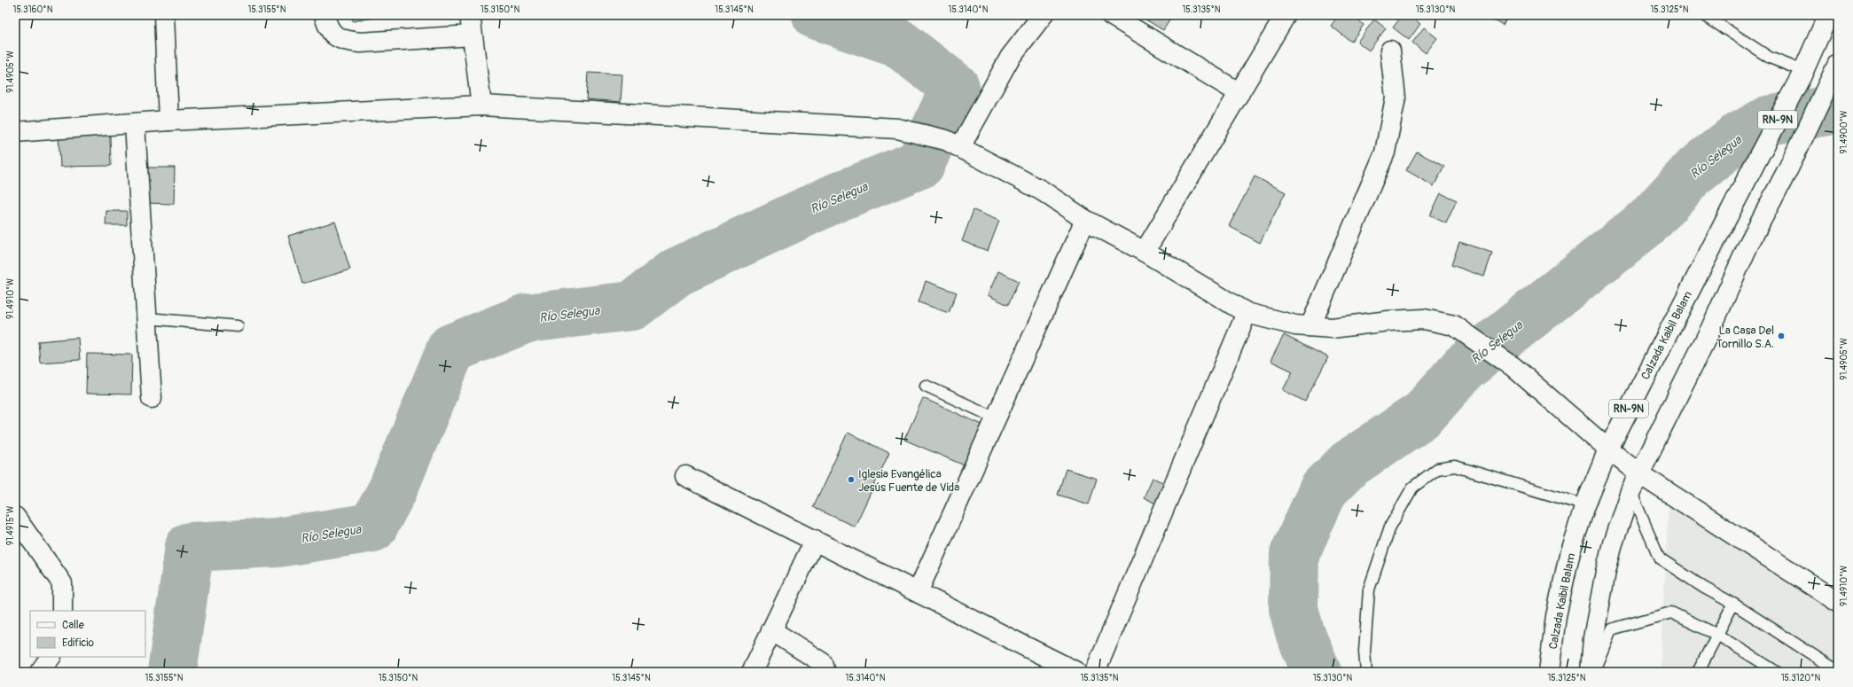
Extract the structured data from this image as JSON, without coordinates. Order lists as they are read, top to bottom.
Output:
{
  "streets": {
    "street": ["RN-9N", "Calzada Kaibil Balam"]
  },
  "water": ["Río Selegua"],
  "places": ["La Casa Del Tornillo S.A.", "Iglesia Evangélica Jesús Fuente de Vida"],
  "legend": ["Calle", "Edificio"],
  "coordinates": [
    "15.3160°N",
    "15.3155°N",
    "15.3150°N",
    "15.3145°N",
    "15.3140°N",
    "15.3135°N",
    "15.3130°N",
    "15.3125°N",
    "91.4905°W",
    "91.4900°W",
    "91.4910°W",
    "91.4915°W",
    "15.3120°N"
  ]
}
